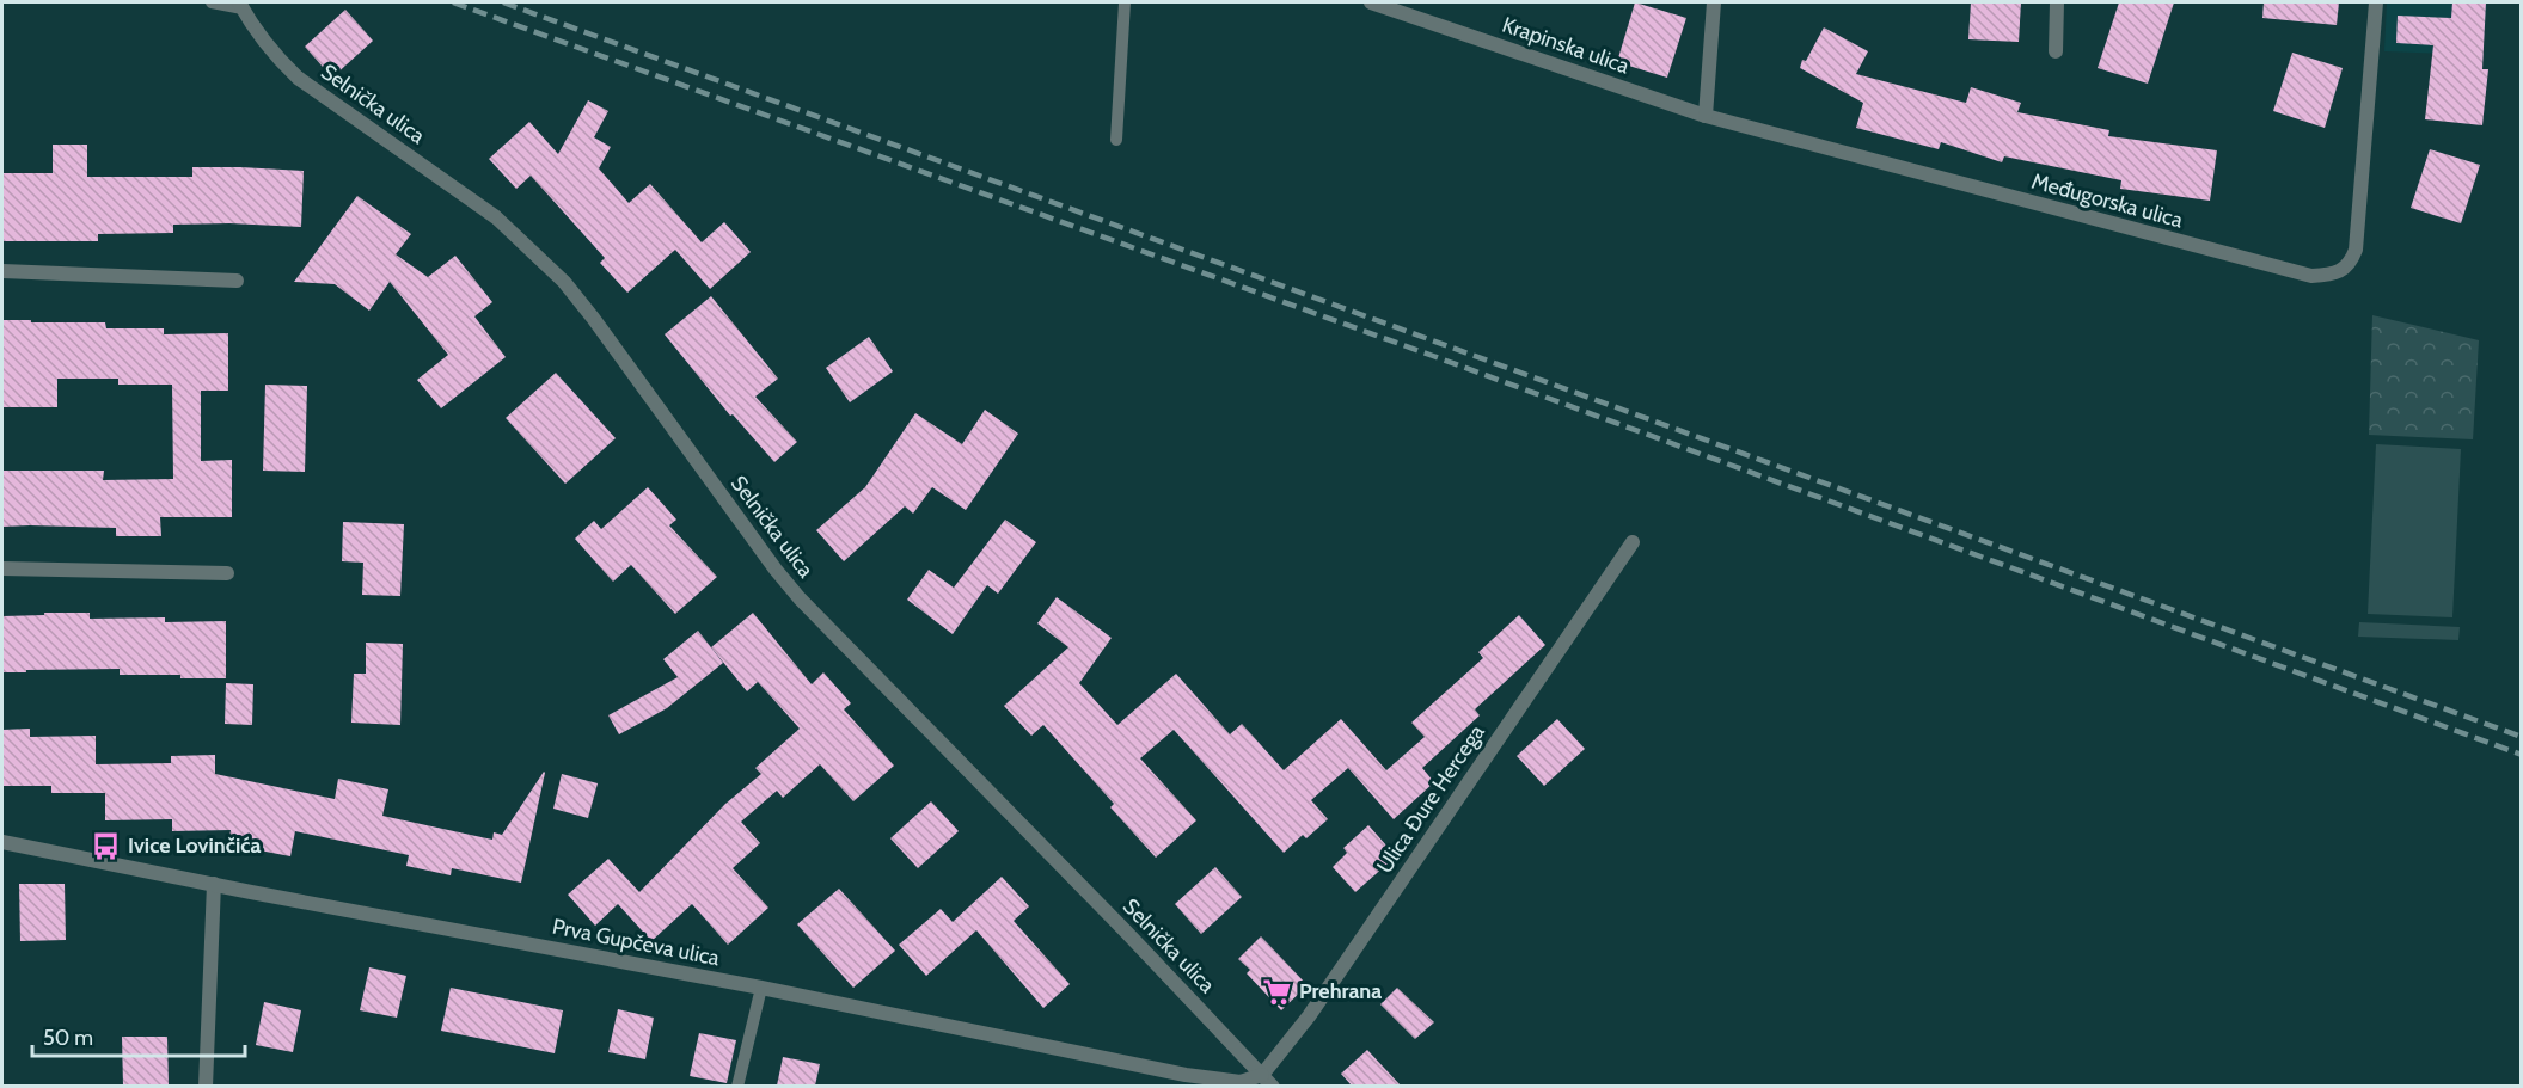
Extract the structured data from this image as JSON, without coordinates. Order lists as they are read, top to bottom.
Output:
{
  "streets": {
    "street": [
      "Krapinska ulica",
      "Selnička ulica",
      "Međugorska ulica",
      "Ulica Đure Hercega",
      "Prva Gupčeva ulica"
    ]
  },
  "crossings": [
    ["Krapinska ulica", "Međugorska ulica"],
    ["Selnička ulica", "Ulica Đure Hercega"],
    ["Selnička ulica", "Prva Gupčeva ulica"],
    ["Ulica Đure Hercega", "Prva Gupčeva ulica"]
  ],
  "places": {
    "bus stop": ["Ivice Lovinčića"],
    "supermarket": ["Prehrana"]
  },
  "scale_bar": "50 m"
}
